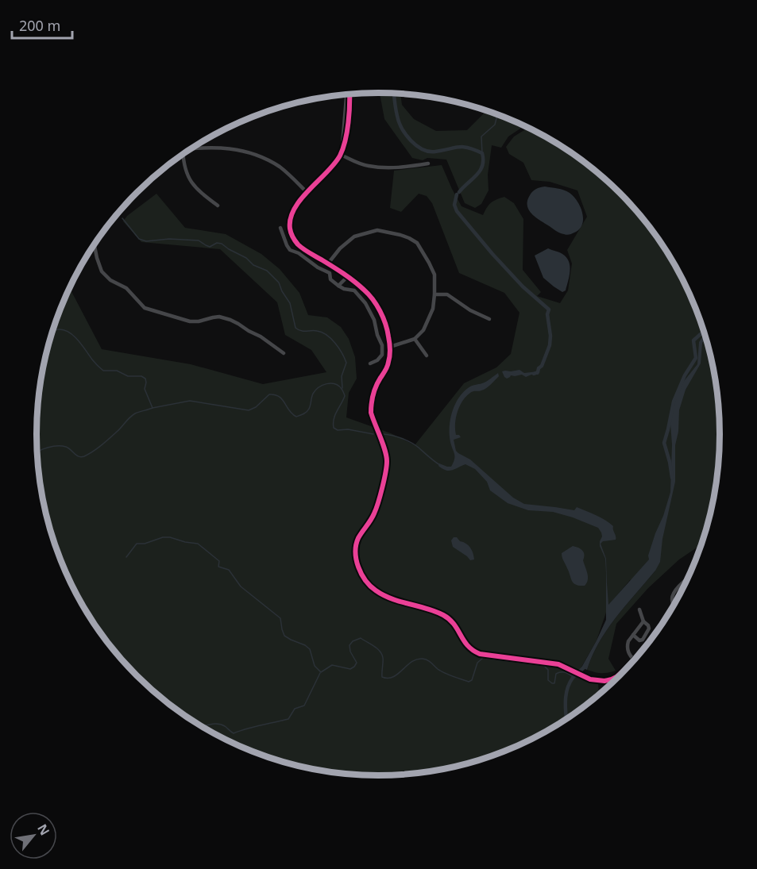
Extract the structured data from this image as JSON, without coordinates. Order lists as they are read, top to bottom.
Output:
{
  "scale_bar": "200 m",
  "north": "top right"
}
